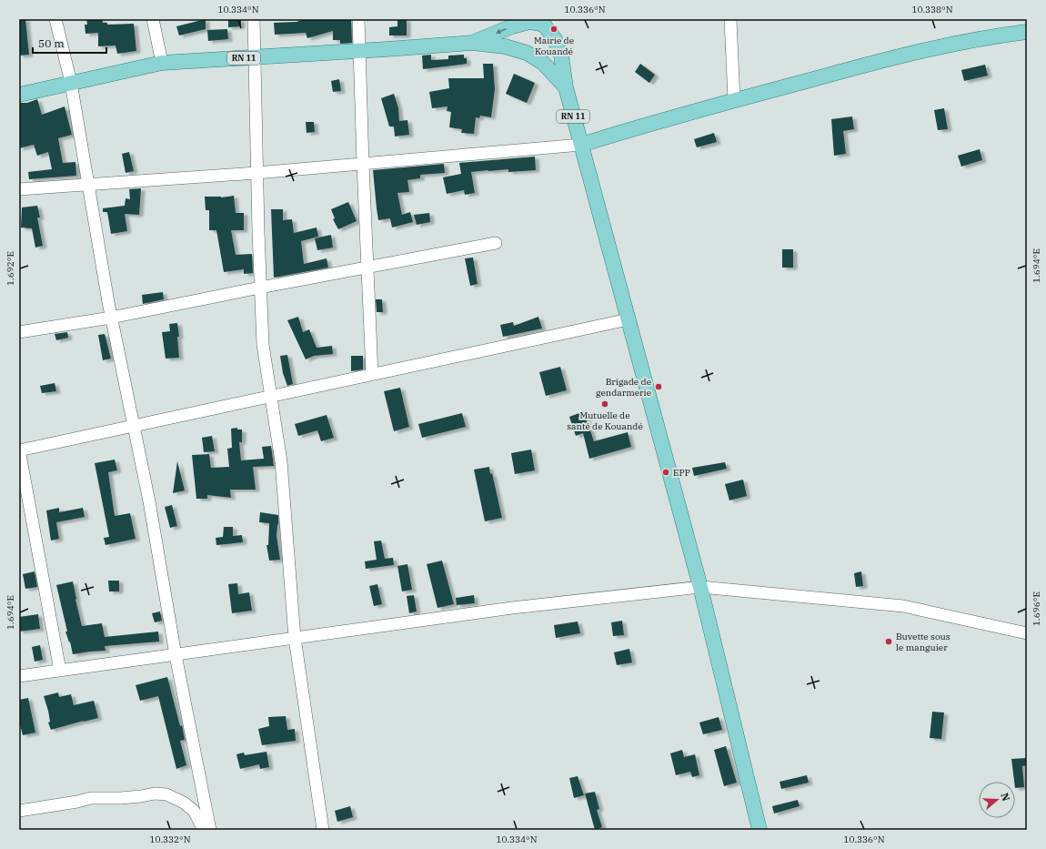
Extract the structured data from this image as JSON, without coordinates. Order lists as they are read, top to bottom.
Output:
{
  "streets": {
    "main road": ["RN 11"]
  },
  "places": [
    "Mairie de Kouandé",
    "Brigade de gendarmerie",
    "Mutuelle de santé de Kouandé",
    "EPP",
    "Buvette sous le manguier"
  ],
  "scale_bar": "50 m",
  "north": "right",
  "coordinates": [
    "10.334°N",
    "10.336°N",
    "10.338°N",
    "1.694°E",
    "1.692°E",
    "1.696°E",
    "10.332°N"
  ]
}
